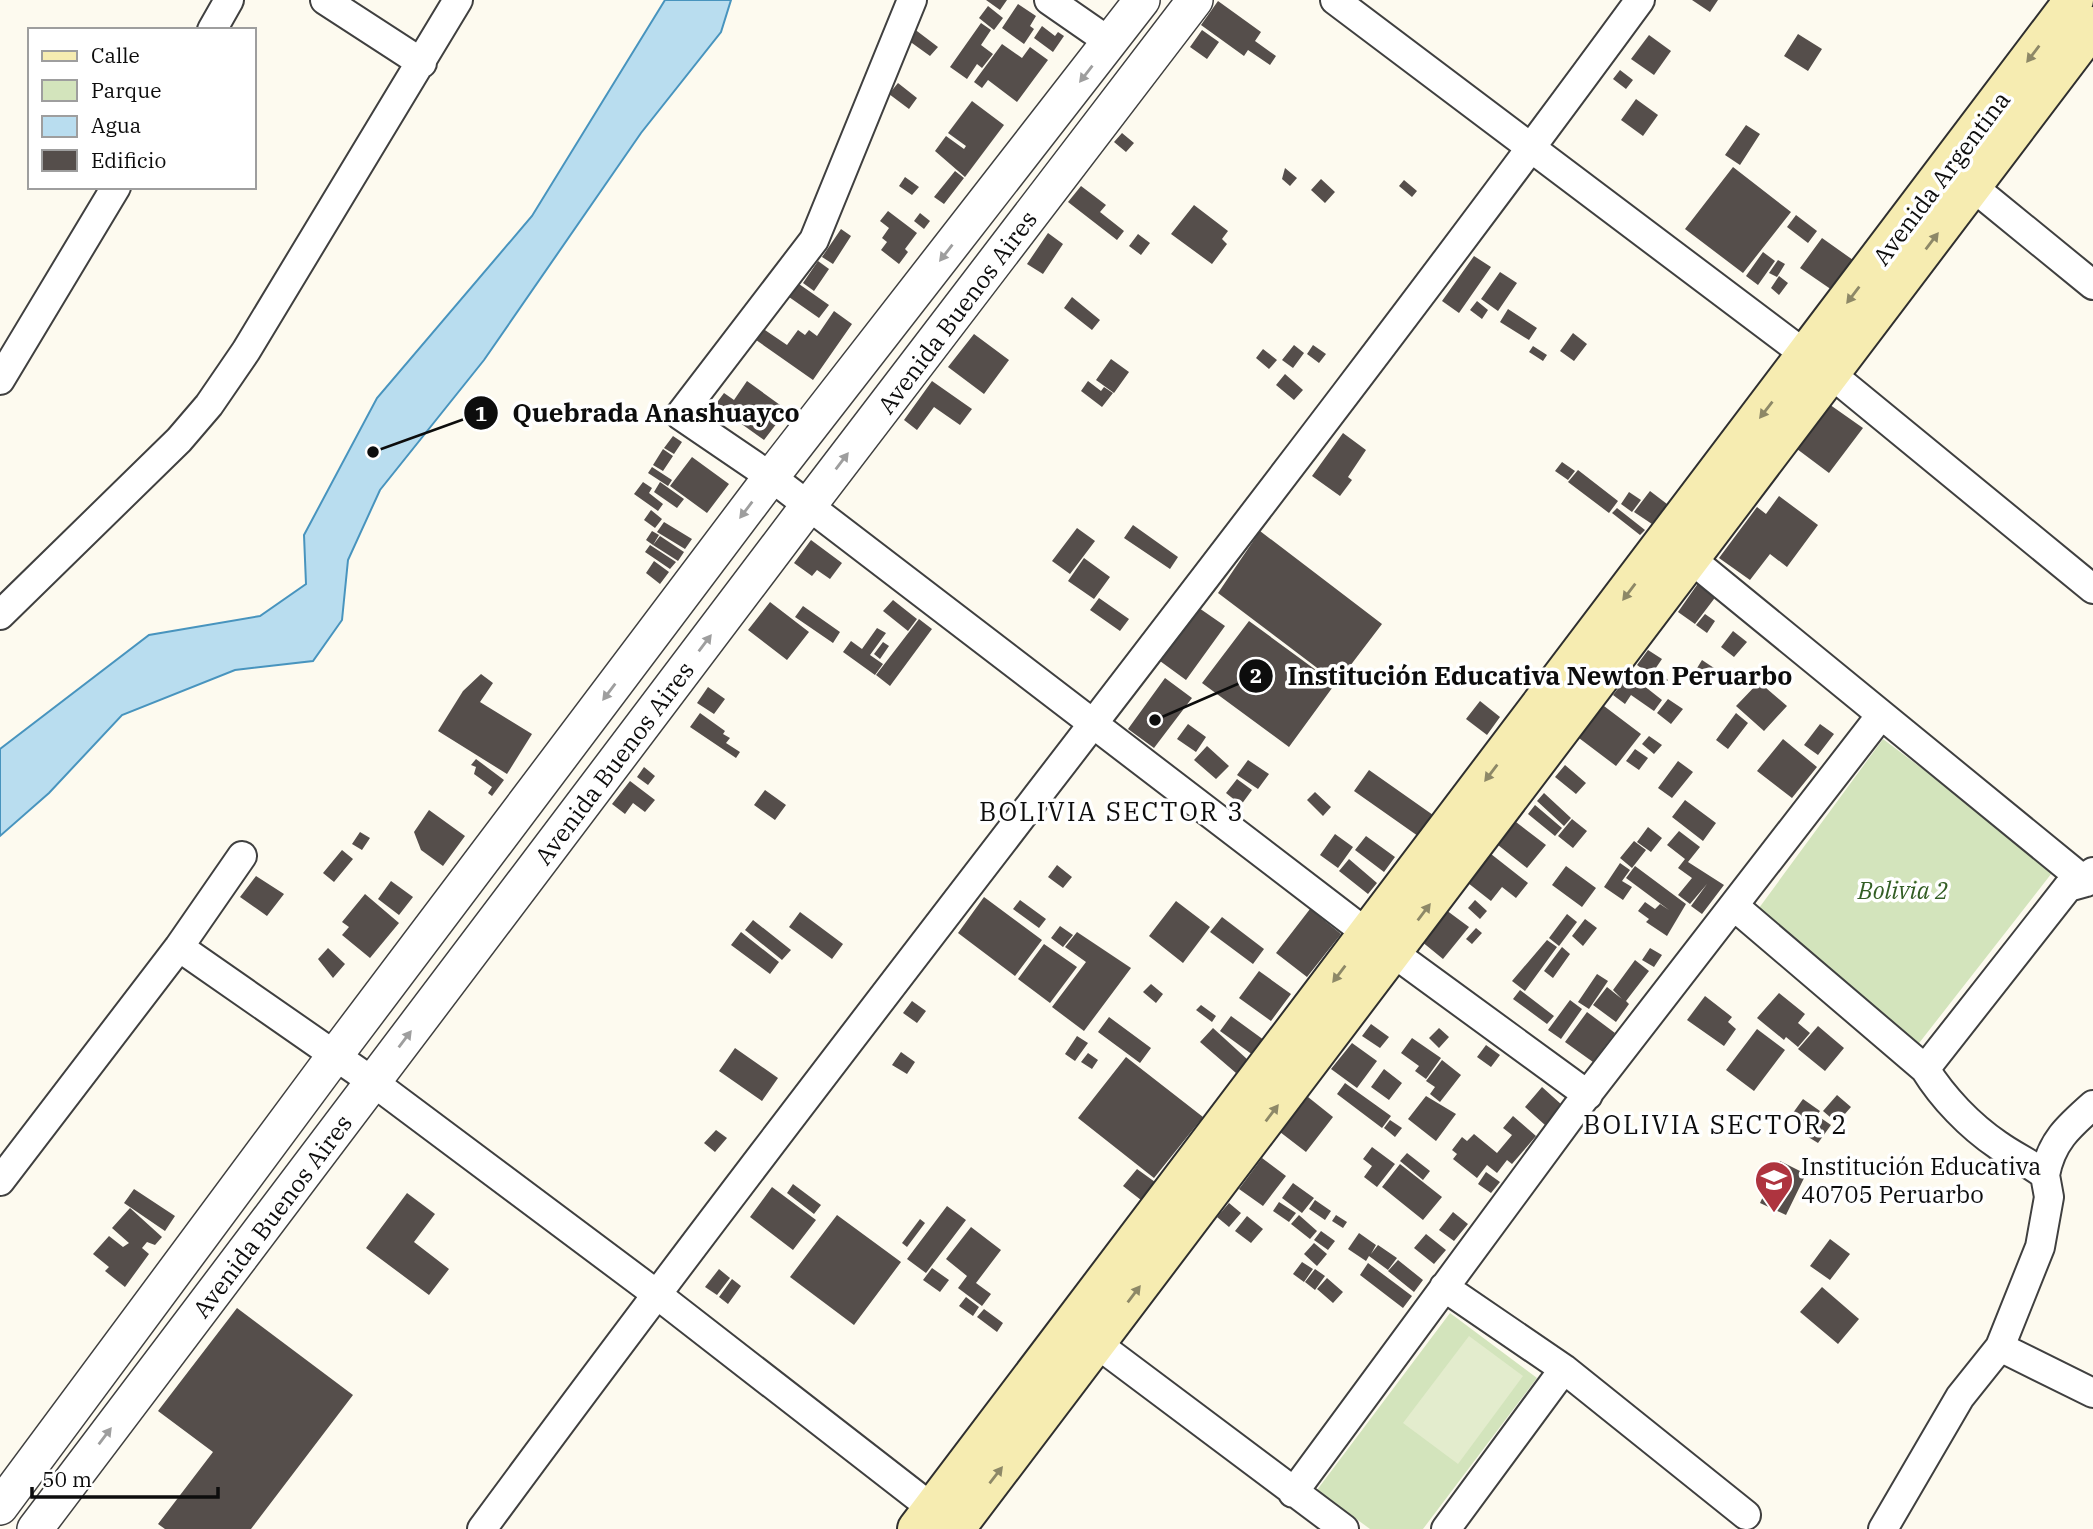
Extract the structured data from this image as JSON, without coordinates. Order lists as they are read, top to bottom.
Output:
{
  "streets": {
    "main road": ["Avenida Argentina"],
    "street": ["Avenida Buenos Aires"]
  },
  "districts": ["BOLIVIA SECTOR 3", "BOLIVIA SECTOR 2"],
  "parks": ["Bolivia 2"],
  "places": {
    "other": ["Quebrada Anashuayco", "Institución Educativa Newton Peruarbo"],
    "school or university": ["Institución Educativa 40705 Peruarbo"]
  },
  "legend": [
    "Calle",
    "Parque",
    "Agua",
    "Edificio"
  ],
  "scale_bar": "50 m"
}
